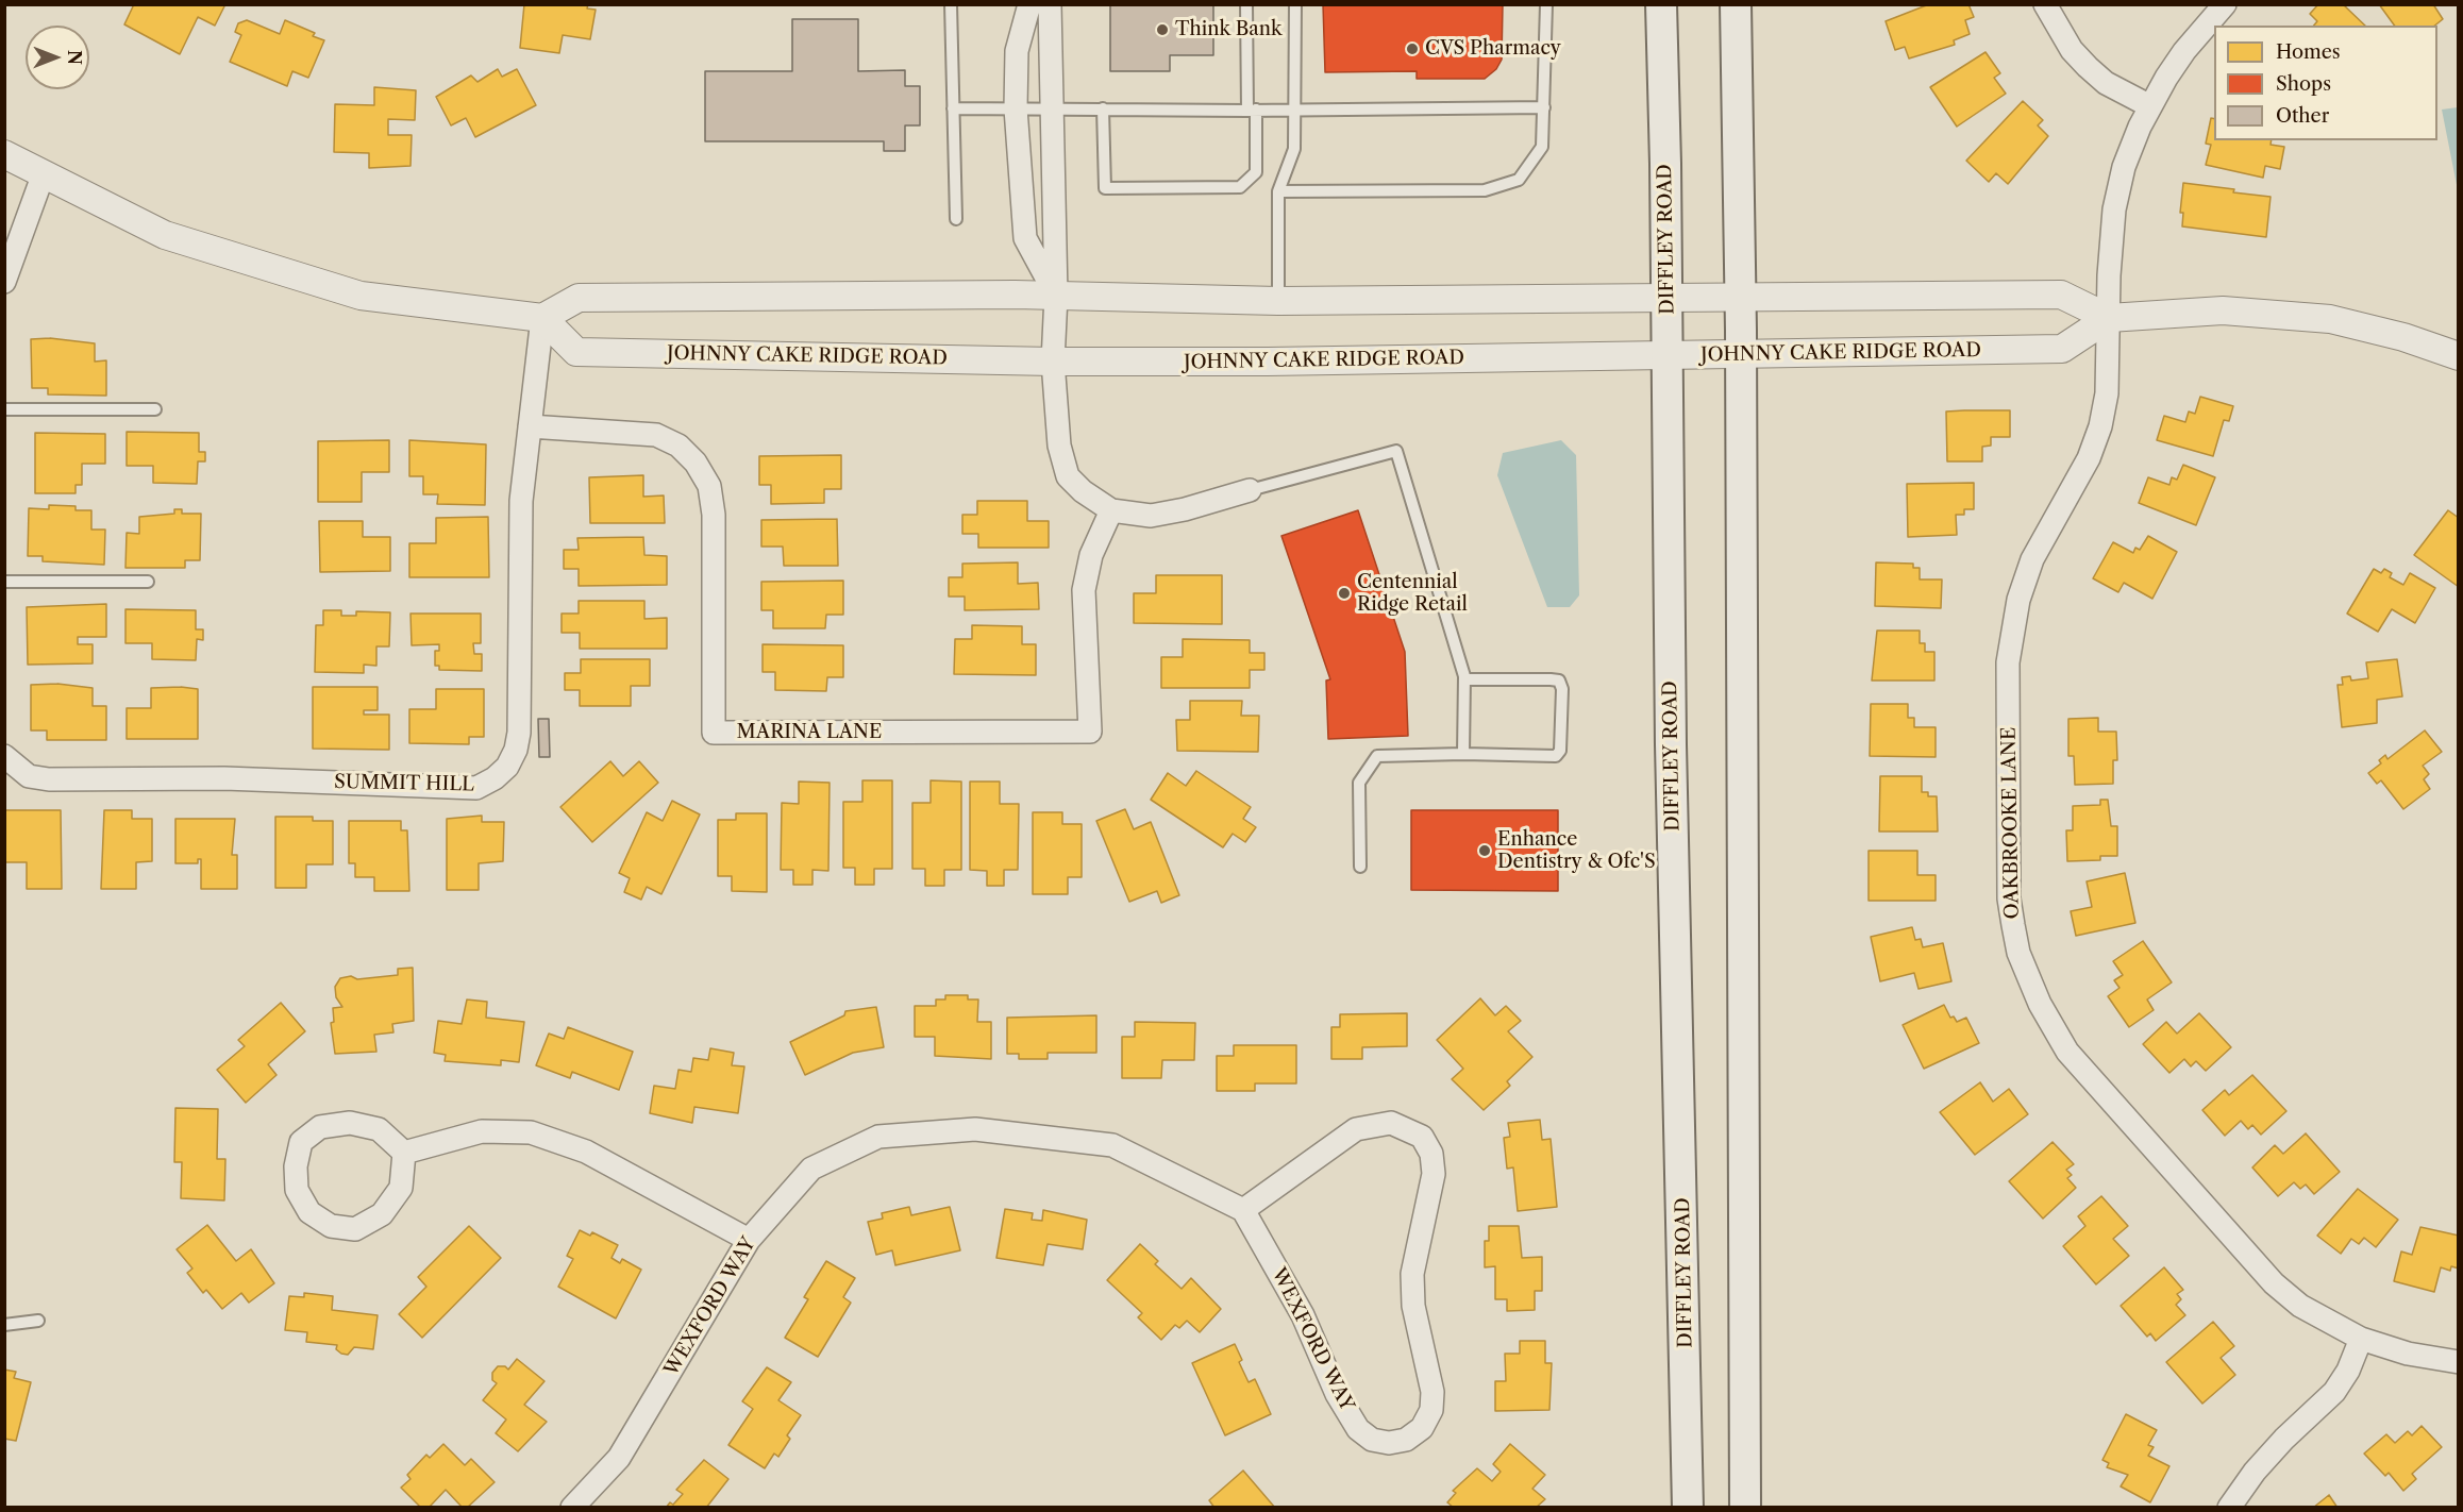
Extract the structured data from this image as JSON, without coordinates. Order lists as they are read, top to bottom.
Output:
{
  "streets": {
    "main road": ["DIFFLEY ROAD"],
    "street": [
      "JOHNNY CAKE RIDGE ROAD",
      "MARINA LANE",
      "SUMMIT HILL",
      "OAKBROOKE LANE",
      "WEXFORD WAY"
    ]
  },
  "crossings": [
    ["DIFFLEY ROAD", "JOHNNY CAKE RIDGE ROAD"],
    ["JOHNNY CAKE RIDGE ROAD", "SUMMIT HILL"],
    ["JOHNNY CAKE RIDGE ROAD", "OAKBROOKE LANE"],
    ["MARINA LANE", "SUMMIT HILL"]
  ],
  "places": [
    "Think Bank",
    "CVS Pharmacy",
    "Centennial Ridge Retail",
    "Enhance Dentistry & Ofc'S"
  ],
  "legend": ["Homes", "Shops", "Other"],
  "north": "right"
}
